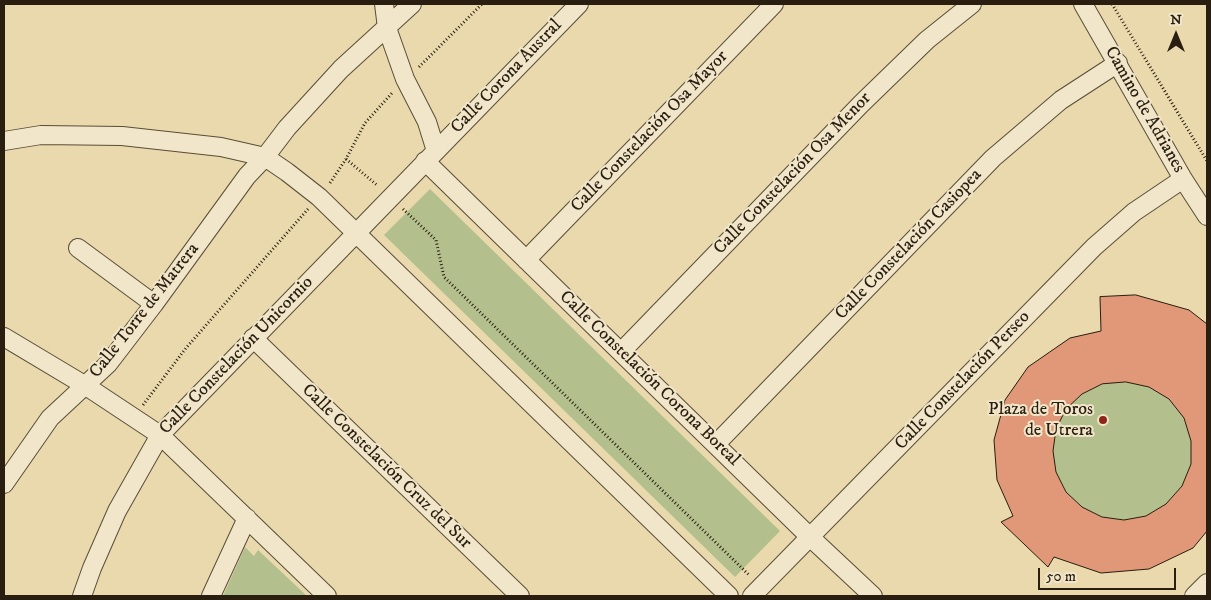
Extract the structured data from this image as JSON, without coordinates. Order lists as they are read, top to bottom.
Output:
{
  "streets": {
    "street": [
      "Calle Corona Austral",
      "Camino de Adrianes",
      "Calle Constelación Osa Mayor",
      "Calle Constelación Osa Menor",
      "Calle Constelación Casiopea",
      "Calle Torre de Matrera",
      "Calle Constelación Unicornio",
      "Calle Constelación Corona Boreal",
      "Calle Constelación Perseo",
      "Calle Constelación Cruz del Sur"
    ]
  },
  "crossings": [
    ["Calle Corona Austral", "Calle Constelación Unicornio"],
    ["Calle Corona Austral", "Calle Constelación Corona Boreal"],
    ["Camino de Adrianes", "Calle Constelación Casiopea"],
    ["Camino de Adrianes", "Calle Constelación Perseo"],
    ["Calle Constelación Osa Mayor", "Calle Constelación Corona Boreal"],
    ["Calle Constelación Osa Menor", "Calle Constelación Corona Boreal"],
    ["Calle Constelación Casiopea", "Calle Constelación Corona Boreal"],
    ["Calle Constelación Unicornio", "Calle Constelación Cruz del Sur"],
    ["Calle Constelación Corona Boreal", "Calle Constelación Perseo"]
  ],
  "places": ["Plaza de Toros de Utrera"],
  "scale_bar": "50 m",
  "north": "top"
}
